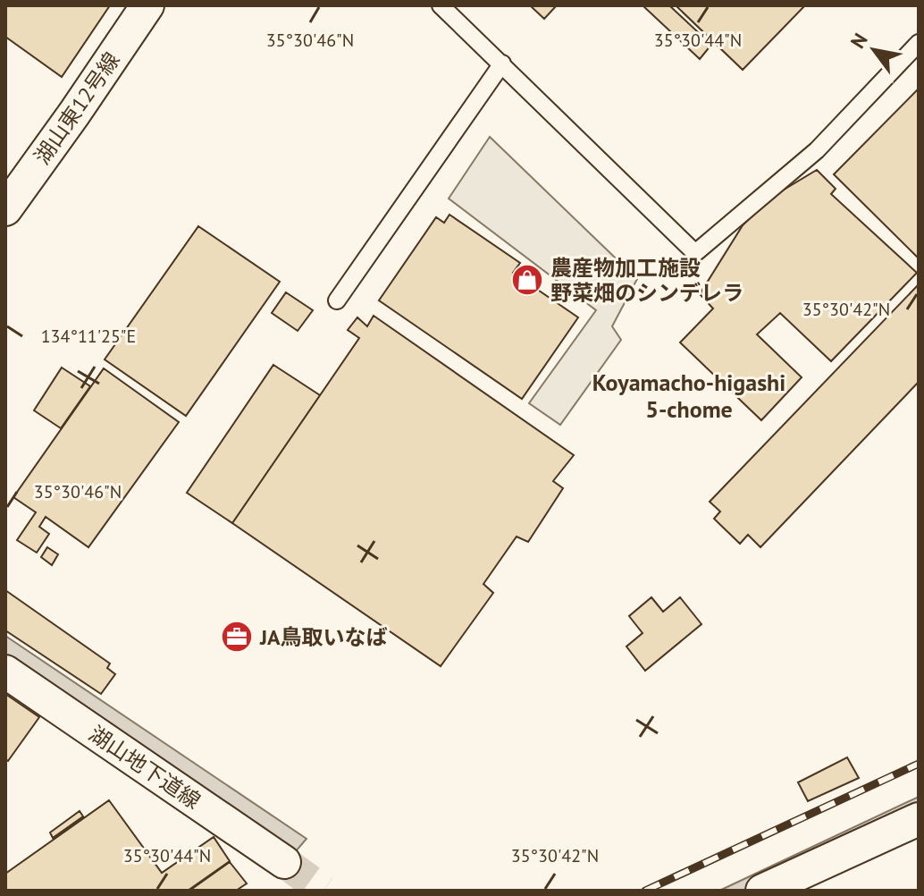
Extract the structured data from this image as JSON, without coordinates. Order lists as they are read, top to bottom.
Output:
{
  "streets": {
    "street": ["湖山東12号線", "湖山地下道線"]
  },
  "districts": ["Koyamacho-higashi 5-chome"],
  "places": {
    "shop": ["農産物加工施設 野菜畑のシンデレラ"],
    "office": ["JA鳥取いなば"]
  },
  "north": "top left",
  "coordinates": [
    "35°30'46\"N",
    "35°30'44\"N",
    "35°30'42\"N",
    "134°11'25\"E"
  ]
}
